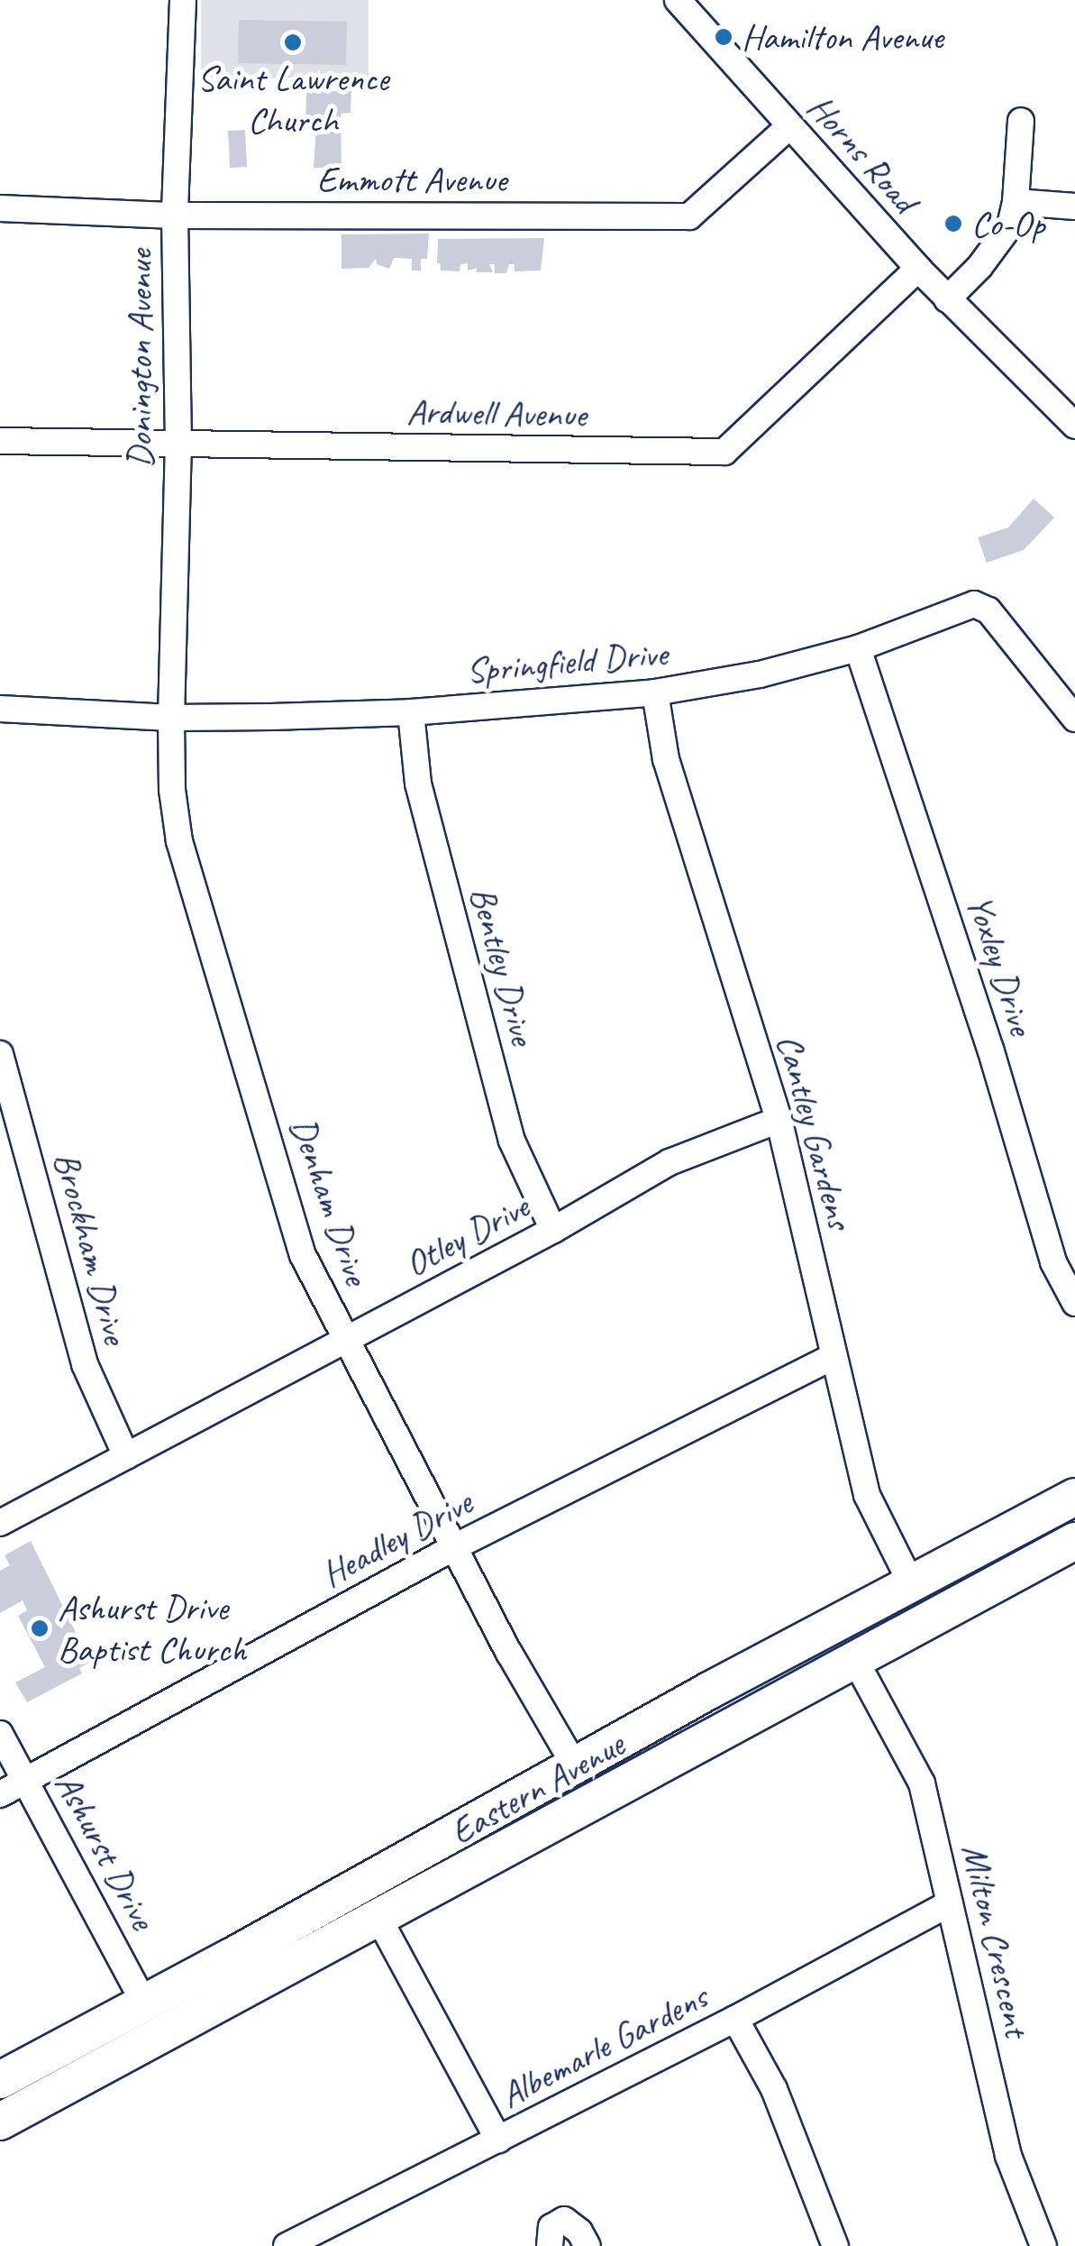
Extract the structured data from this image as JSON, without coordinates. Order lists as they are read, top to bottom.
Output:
{
  "streets": {
    "highway": ["Eastern Avenue"],
    "street": [
      "Horns Road",
      "Emmott Avenue",
      "Donington Avenue",
      "Ardwell Avenue",
      "Springfield Drive",
      "Yoxley Drive",
      "Bentley Drive",
      "Cantley Gardens",
      "Denham Drive",
      "Otley Drive",
      "Brockham Drive",
      "Headley Drive",
      "Ashurst Drive",
      "Milton Crescent",
      "Albemarle Gardens"
    ]
  },
  "crossings": [
    ["Horns Road", "Emmott Avenue"],
    ["Horns Road", "Ardwell Avenue"],
    ["Emmott Avenue", "Donington Avenue"],
    ["Donington Avenue", "Ardwell Avenue"],
    ["Donington Avenue", "Springfield Drive"],
    ["Donington Avenue", "Denham Drive"],
    ["Springfield Drive", "Yoxley Drive"],
    ["Springfield Drive", "Bentley Drive"],
    ["Springfield Drive", "Cantley Gardens"],
    ["Springfield Drive", "Denham Drive"],
    ["Bentley Drive", "Otley Drive"],
    ["Cantley Gardens", "Otley Drive"],
    ["Cantley Gardens", "Headley Drive"],
    ["Cantley Gardens", "Eastern Avenue"],
    ["Denham Drive", "Otley Drive"],
    ["Denham Drive", "Headley Drive"],
    ["Denham Drive", "Eastern Avenue"],
    ["Otley Drive", "Brockham Drive"],
    ["Headley Drive", "Ashurst Drive"],
    ["Eastern Avenue", "Ashurst Drive"],
    ["Eastern Avenue", "Milton Crescent"],
    ["Milton Crescent", "Albemarle Gardens"]
  ],
  "places": [
    "Hamilton Avenue",
    "Saint Lawrence Church",
    "Co-Op",
    "Ashurst Drive Baptist Church"
  ]
}
